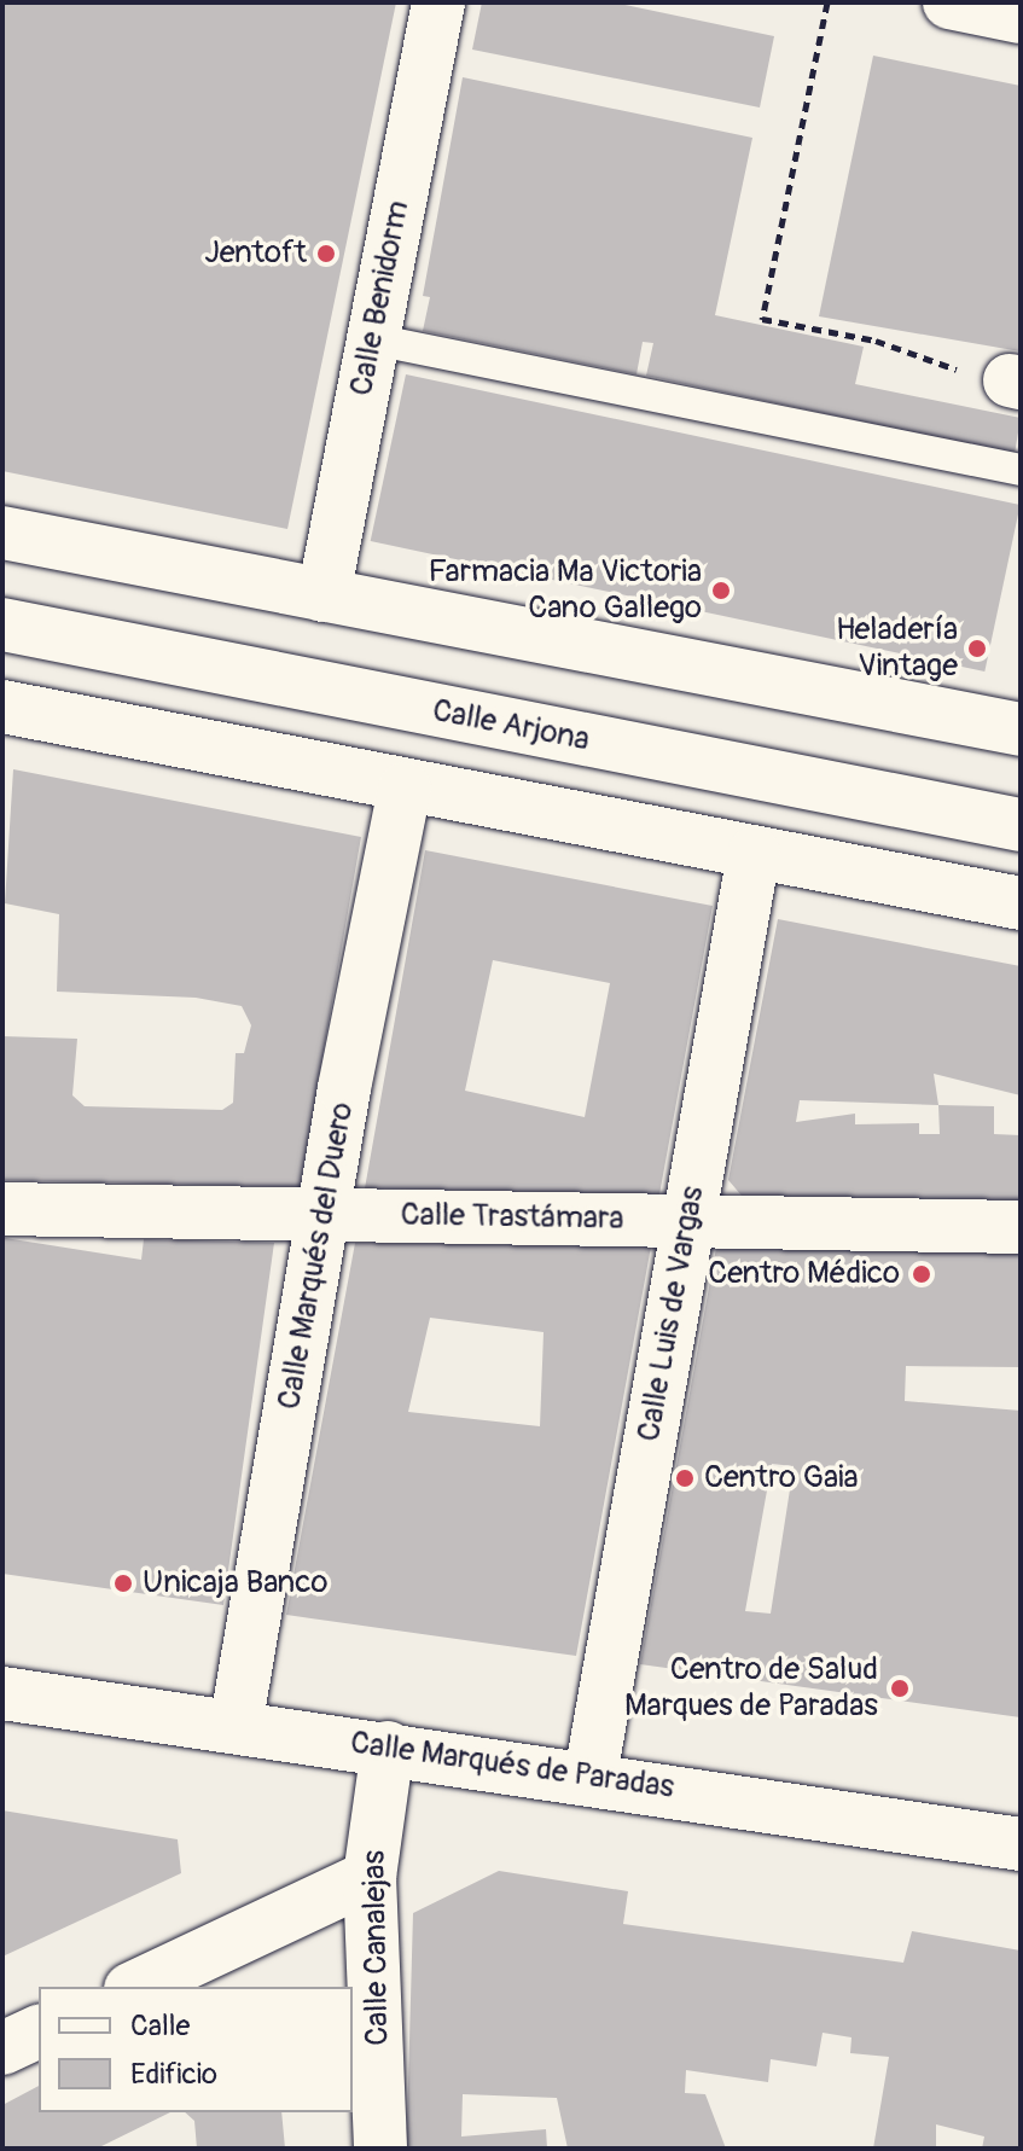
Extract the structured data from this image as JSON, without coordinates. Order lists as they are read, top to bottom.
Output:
{
  "streets": {
    "street": [
      "Calle Benidorm",
      "Calle Arjona",
      "Calle Trastámara",
      "Calle Marqués del Duero",
      "Calle Luis de Vargas",
      "Calle Marqués de Paradas",
      "Calle Canalejas"
    ]
  },
  "crossings": [
    ["Calle Trastámara", "Calle Marqués del Duero"],
    ["Calle Trastámara", "Calle Luis de Vargas"],
    ["Calle Marqués del Duero", "Calle Marqués de Paradas"],
    ["Calle Luis de Vargas", "Calle Marqués de Paradas"],
    ["Calle Marqués de Paradas", "Calle Canalejas"]
  ],
  "places": [
    "Jentoft",
    "Farmacia Mª Victoria Cano Gallego",
    "Heladería Vintage",
    "Centro Médico",
    "Centro Gaia",
    "Unicaja Banco",
    "Centro de Salud Marques de Paradas"
  ],
  "legend": ["Calle", "Edificio"]
}
